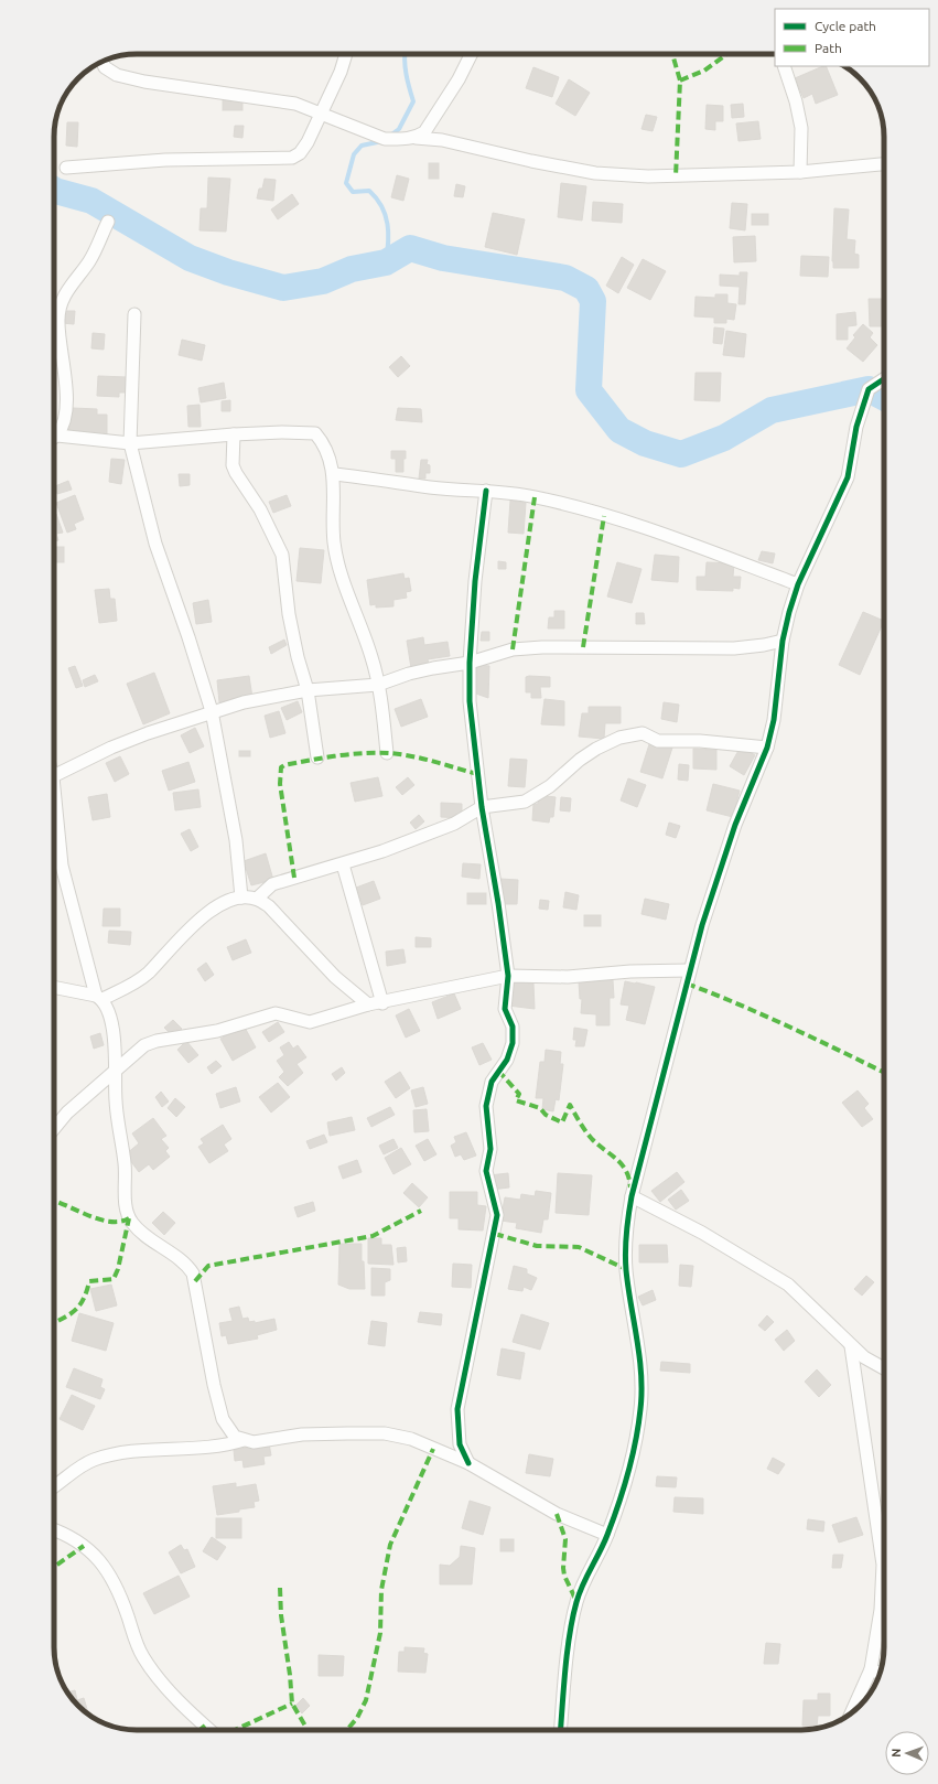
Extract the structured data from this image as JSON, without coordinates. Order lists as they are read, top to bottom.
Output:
{
  "legend": ["Cycle path", "Path"],
  "north": "left"
}
